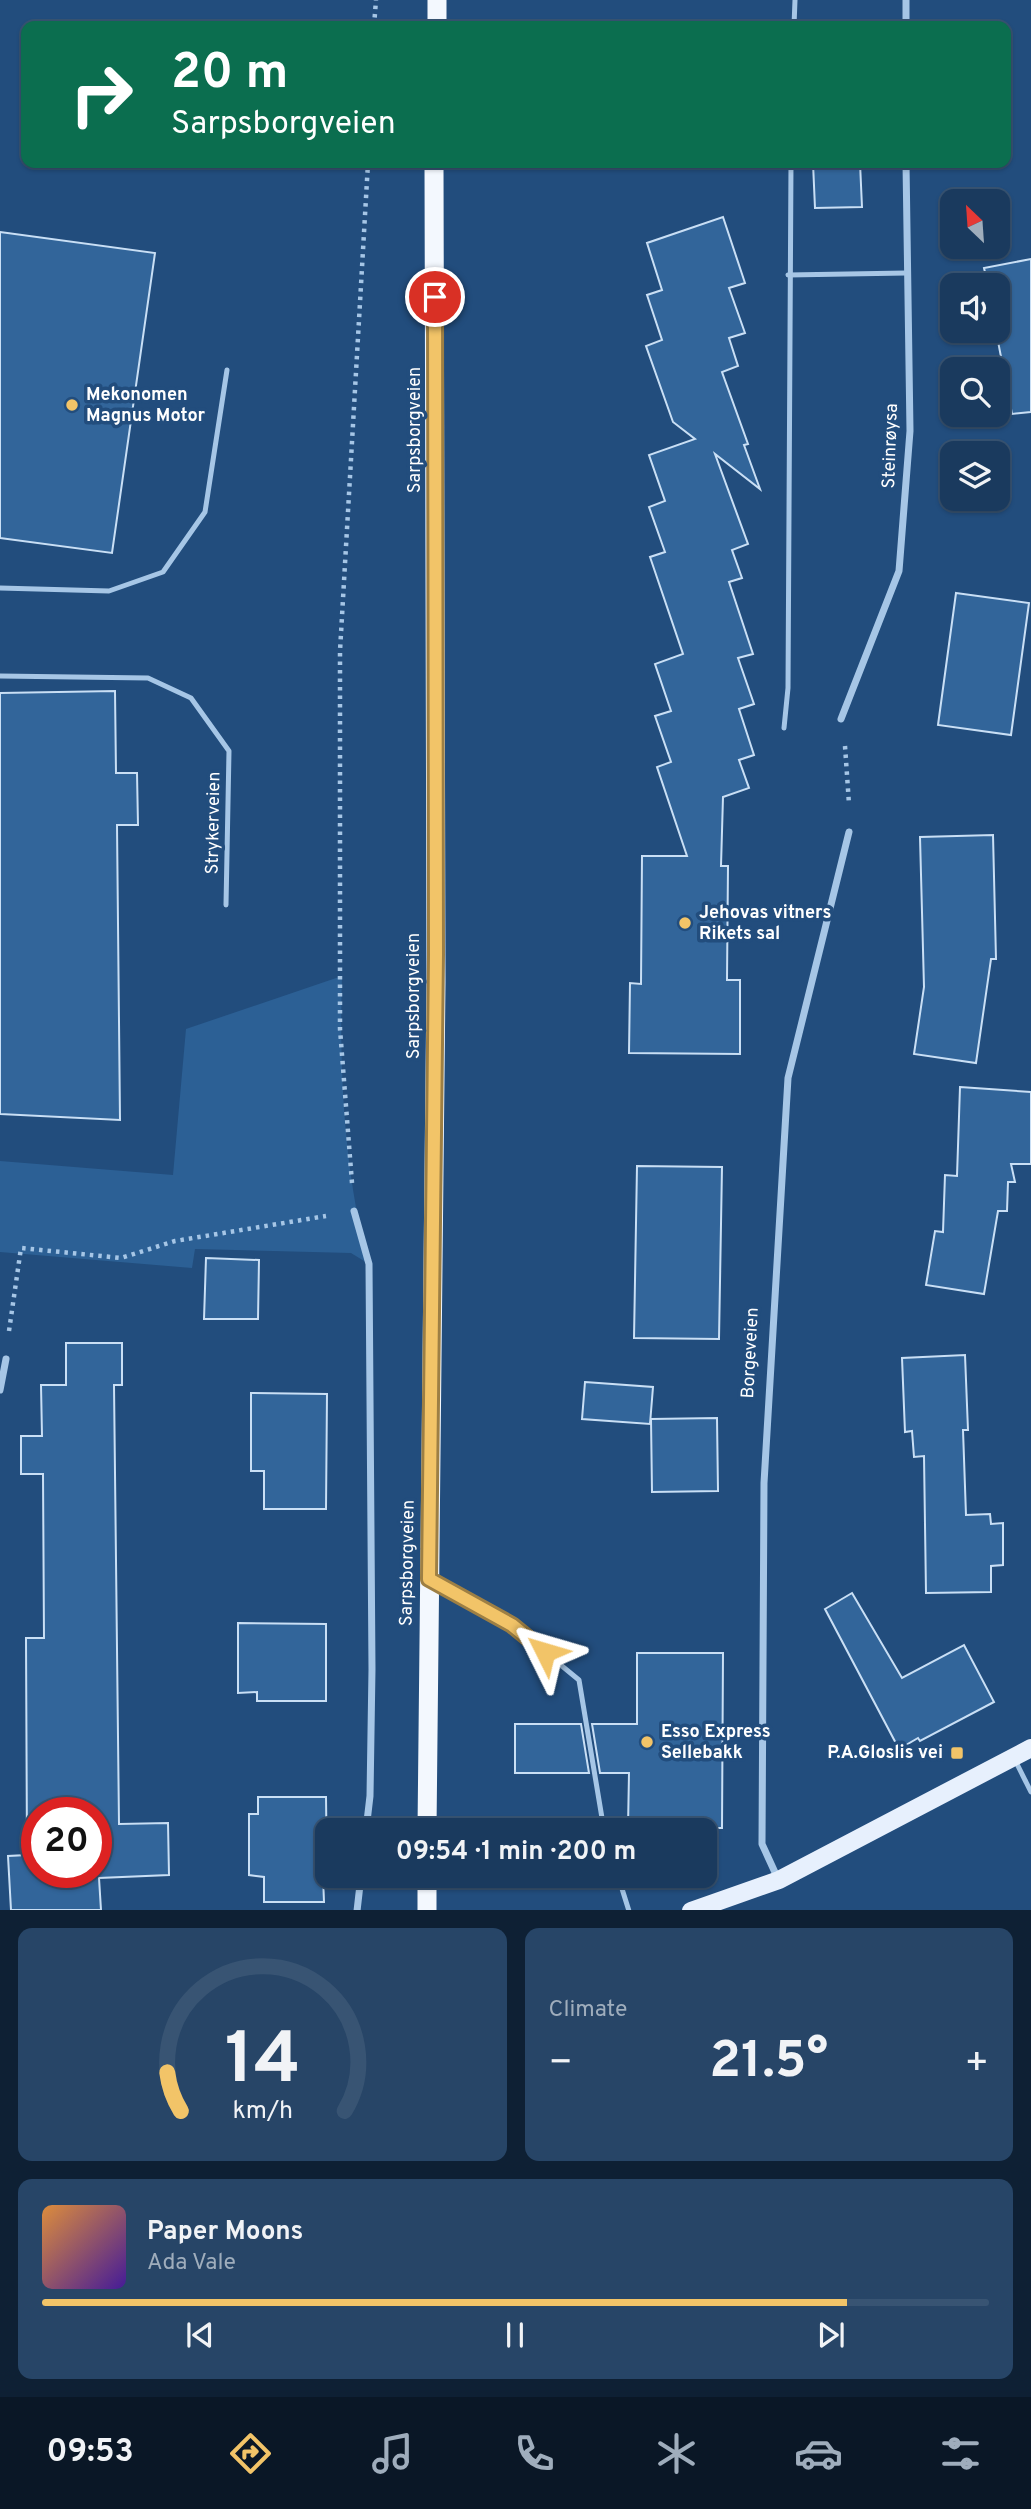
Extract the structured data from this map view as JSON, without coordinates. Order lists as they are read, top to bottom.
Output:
{
  "streets": {
    "highway": ["Sarpsborgveien"],
    "street": ["Steinrøysa", "Borgeveien"],
    "lane": ["Strykerveien"]
  },
  "places": {
    "other": ["Mekonomen Magnus Motor", "Jehovas vitners Rikets sal", "Esso Express Sellebakk"],
    "transit": ["P.A.Gloslis vei"]
  },
  "north": "top left",
  "page": {
    "turn": ["20 m", "Sarpsborgveien"],
    "limit": "20",
    "trip": "09:54 · 1 min · 200 m",
    "tile": "Climate",
    "heat": ["−", "21.5°", "+"],
    "song": ["Paper Moons", "Ada Vale"],
    "tabs": "09:53",
    "gauge": ["14", "km/h"]
  }
}
